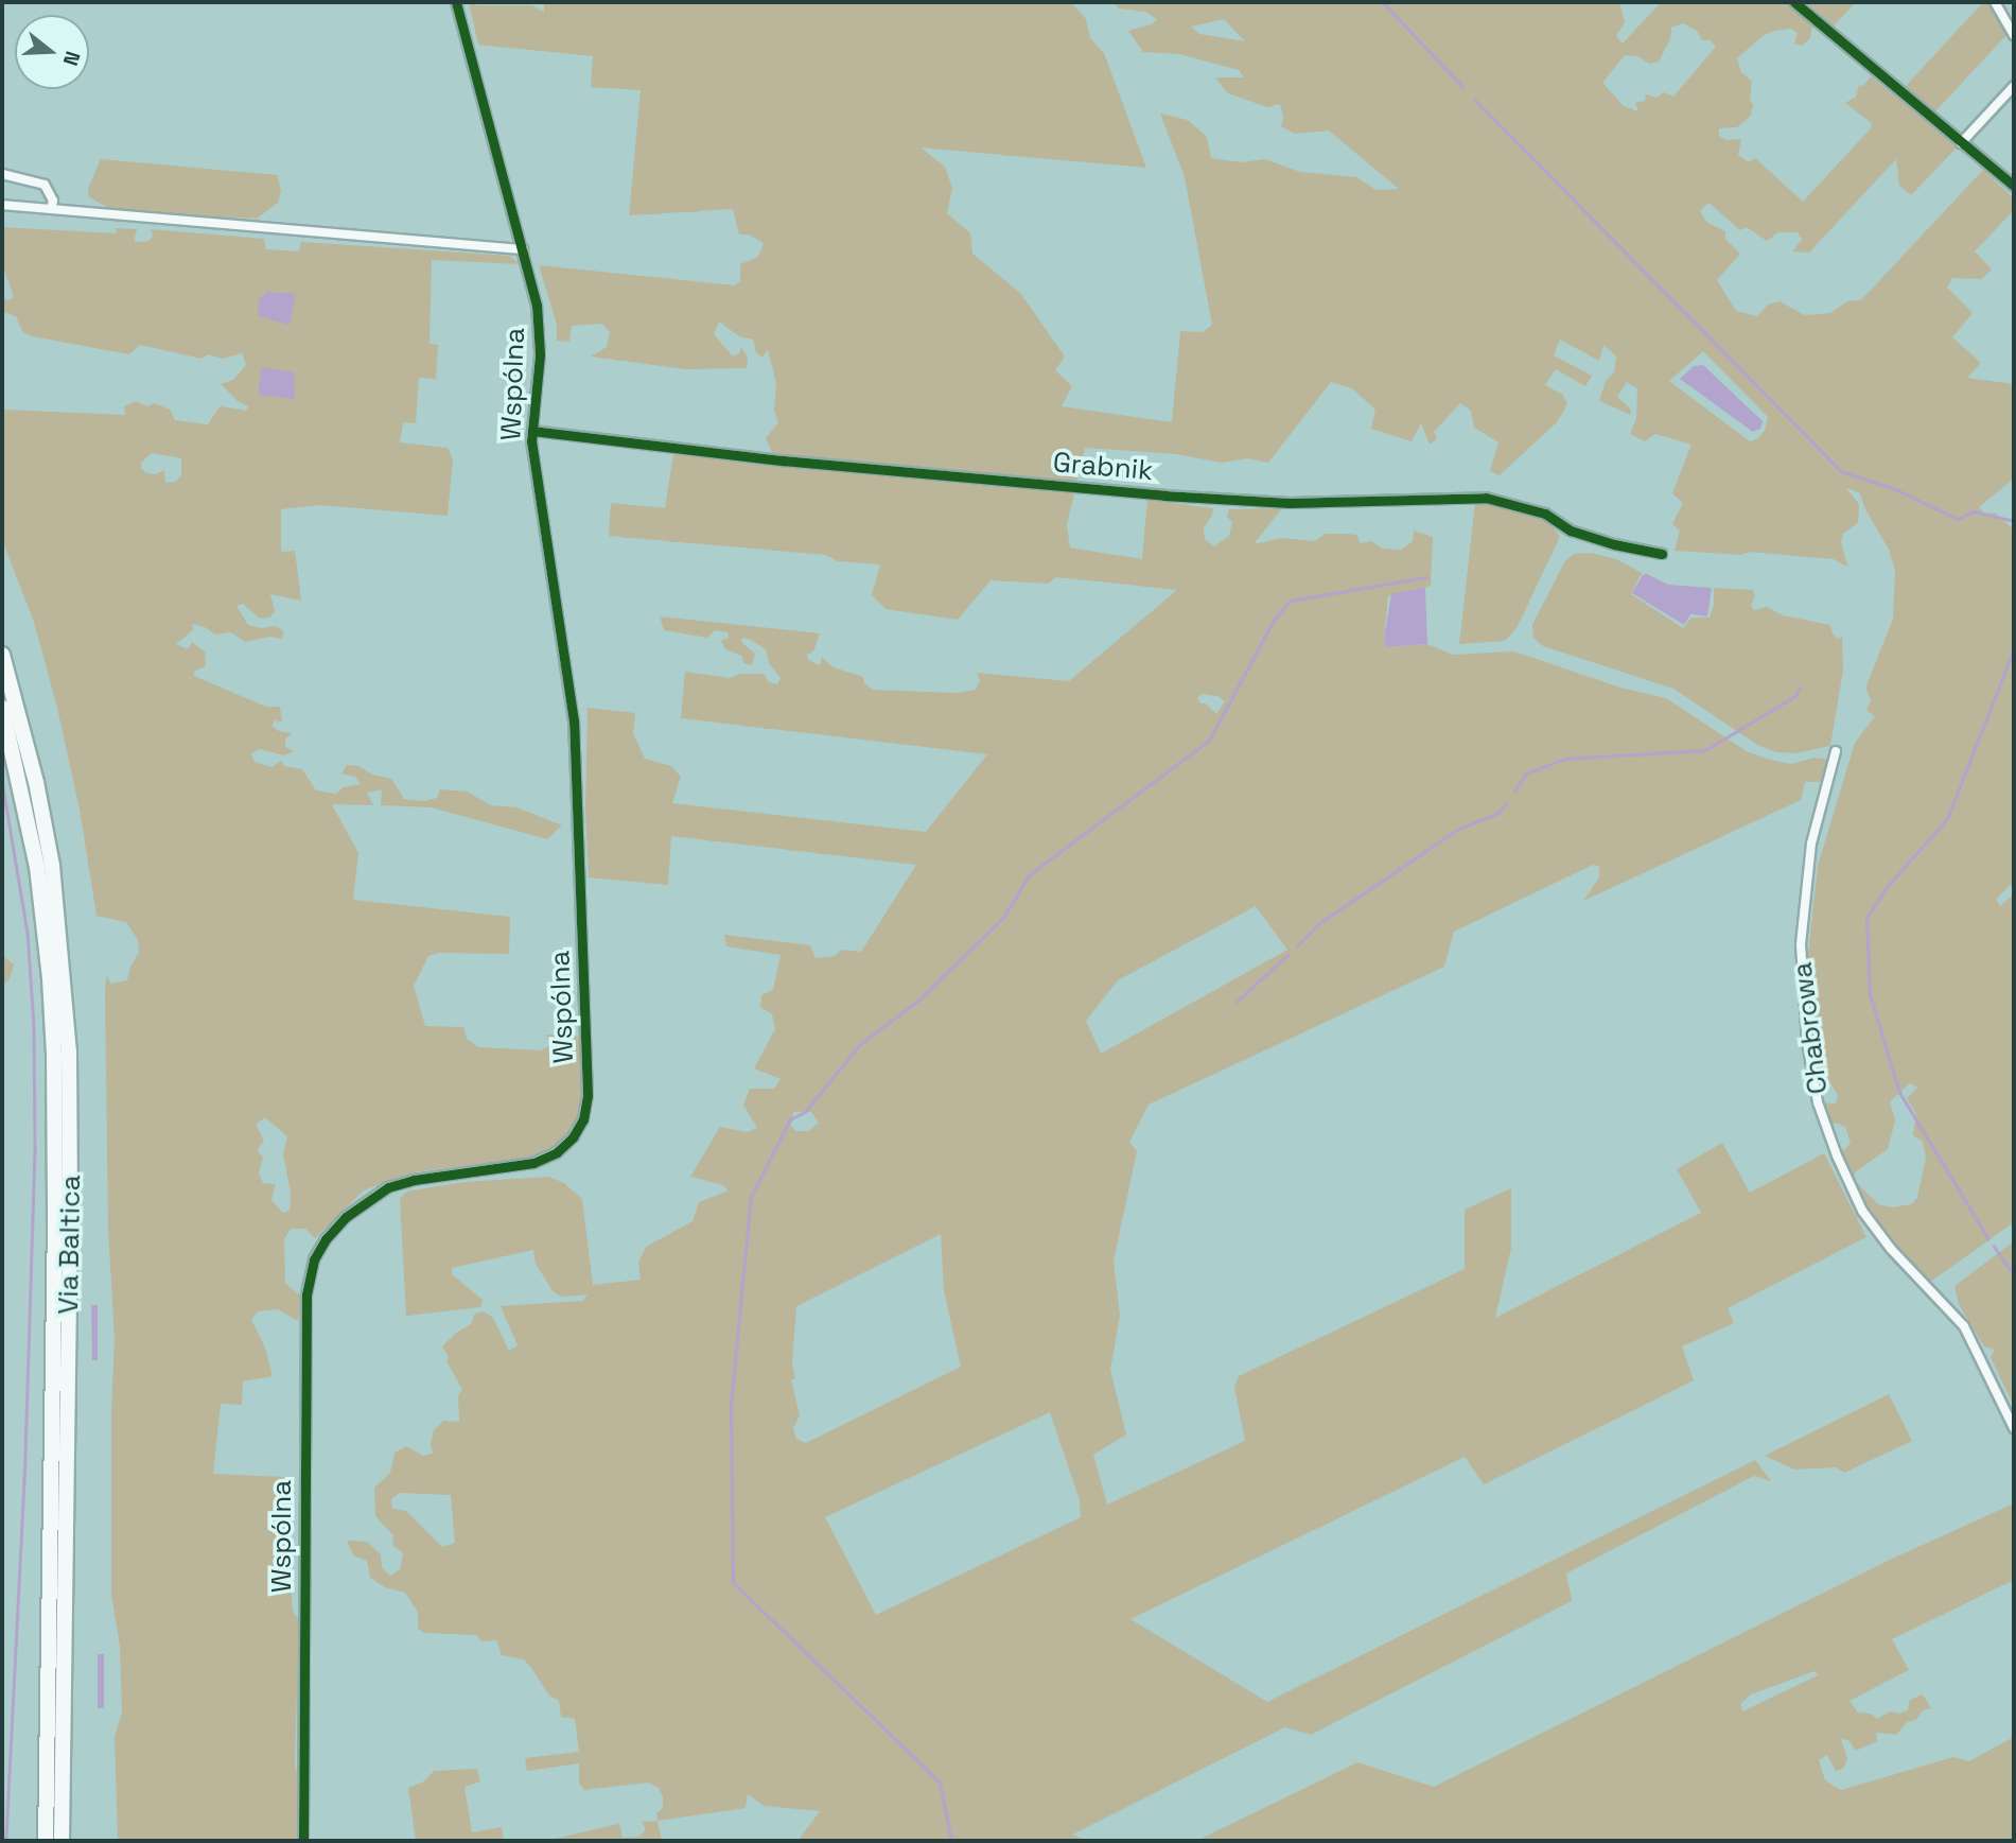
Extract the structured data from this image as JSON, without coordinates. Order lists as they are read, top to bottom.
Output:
{
  "streets": {
    "highway": ["Via Baltica"],
    "street": ["Wspólna", "Grabnik", "Chabrowa"]
  },
  "crossings": [
    ["Wspólna", "Grabnik"]
  ],
  "north": "right"
}
